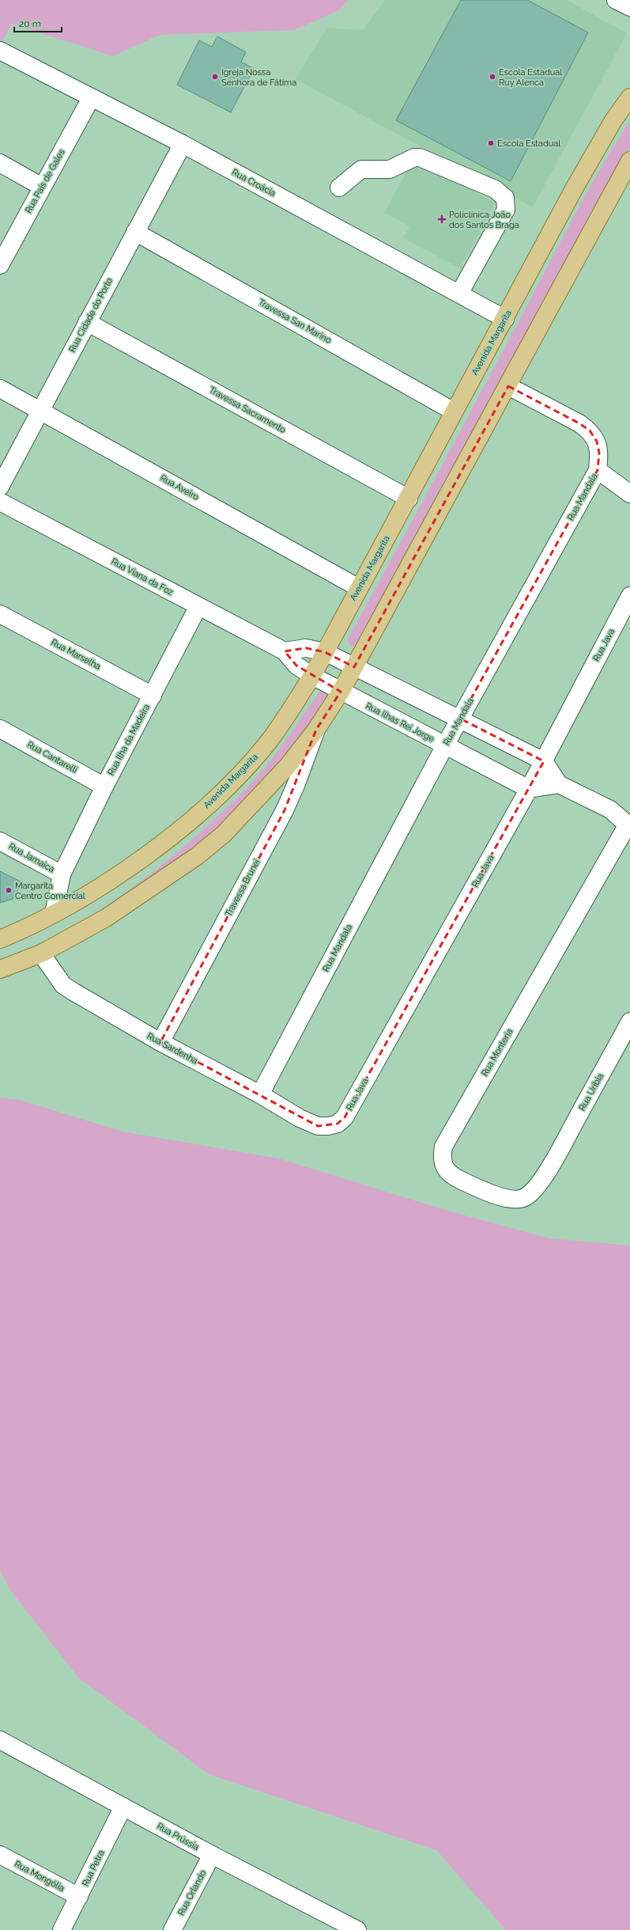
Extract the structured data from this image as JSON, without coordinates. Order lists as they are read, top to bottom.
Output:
{
  "streets": {
    "main road": ["Avenida Margarita"],
    "street": [
      "Rua País de Gales",
      "Rua Croácia",
      "Rua Cidade do Porto",
      "Travessa San Marino",
      "Travessa Sacramento",
      "Rua Aveiro",
      "Rua Mandala",
      "Rua Viana da Foz",
      "Rua Java",
      "Rua Marselha",
      "Rua Ilhas Rei Jorge",
      "Rua Ilha da Madeira",
      "Rua Cantarelli",
      "Rua Jamaica",
      "Travessa Brunei",
      "Rua Sardenha",
      "Rua Monteria",
      "Rua Uribia",
      "Rua Prússia",
      "Rua Petra",
      "Rua Mongólia",
      "Rua Orlando"
    ]
  },
  "crossings": [
    ["Rua País de Gales", "Rua Croácia"],
    ["Rua Croácia", "Rua Cidade do Porto"],
    ["Rua Croácia", "Avenida Margarita"],
    ["Rua Cidade do Porto", "Travessa San Marino"],
    ["Rua Cidade do Porto", "Travessa Sacramento"],
    ["Rua Cidade do Porto", "Rua Aveiro"],
    ["Travessa San Marino", "Avenida Margarita"],
    ["Avenida Margarita", "Travessa Sacramento"],
    ["Avenida Margarita", "Rua Aveiro"],
    ["Avenida Margarita", "Rua Viana da Foz"],
    ["Avenida Margarita", "Rua Ilhas Rei Jorge"],
    ["Avenida Margarita", "Rua Jamaica"],
    ["Rua Mandala", "Rua Ilhas Rei Jorge"],
    ["Rua Mandala", "Rua Sardenha"],
    ["Rua Viana da Foz", "Rua Ilhas Rei Jorge"],
    ["Rua Viana da Foz", "Rua Ilha da Madeira"],
    ["Rua Java", "Rua Ilhas Rei Jorge"],
    ["Rua Java", "Rua Sardenha"],
    ["Rua Marselha", "Rua Ilha da Madeira"],
    ["Rua Ilha da Madeira", "Rua Cantarelli"],
    ["Rua Ilha da Madeira", "Rua Jamaica"],
    ["Travessa Brunei", "Rua Sardenha"],
    ["Rua Monteria", "Rua Uribia"],
    ["Rua Prússia", "Rua Petra"],
    ["Rua Prússia", "Rua Orlando"],
    ["Rua Petra", "Rua Mongólia"]
  ],
  "places": {
    "other": [
      "Igreja Nossa Senhora de Fátima",
      "Escola Estadual Ruy Alenca",
      "Escola Estadual",
      "Margarita Centro Comercial"
    ],
    "health": ["Policlínica João dos Santos Braga"]
  },
  "scale_bar": "20 m"
}
